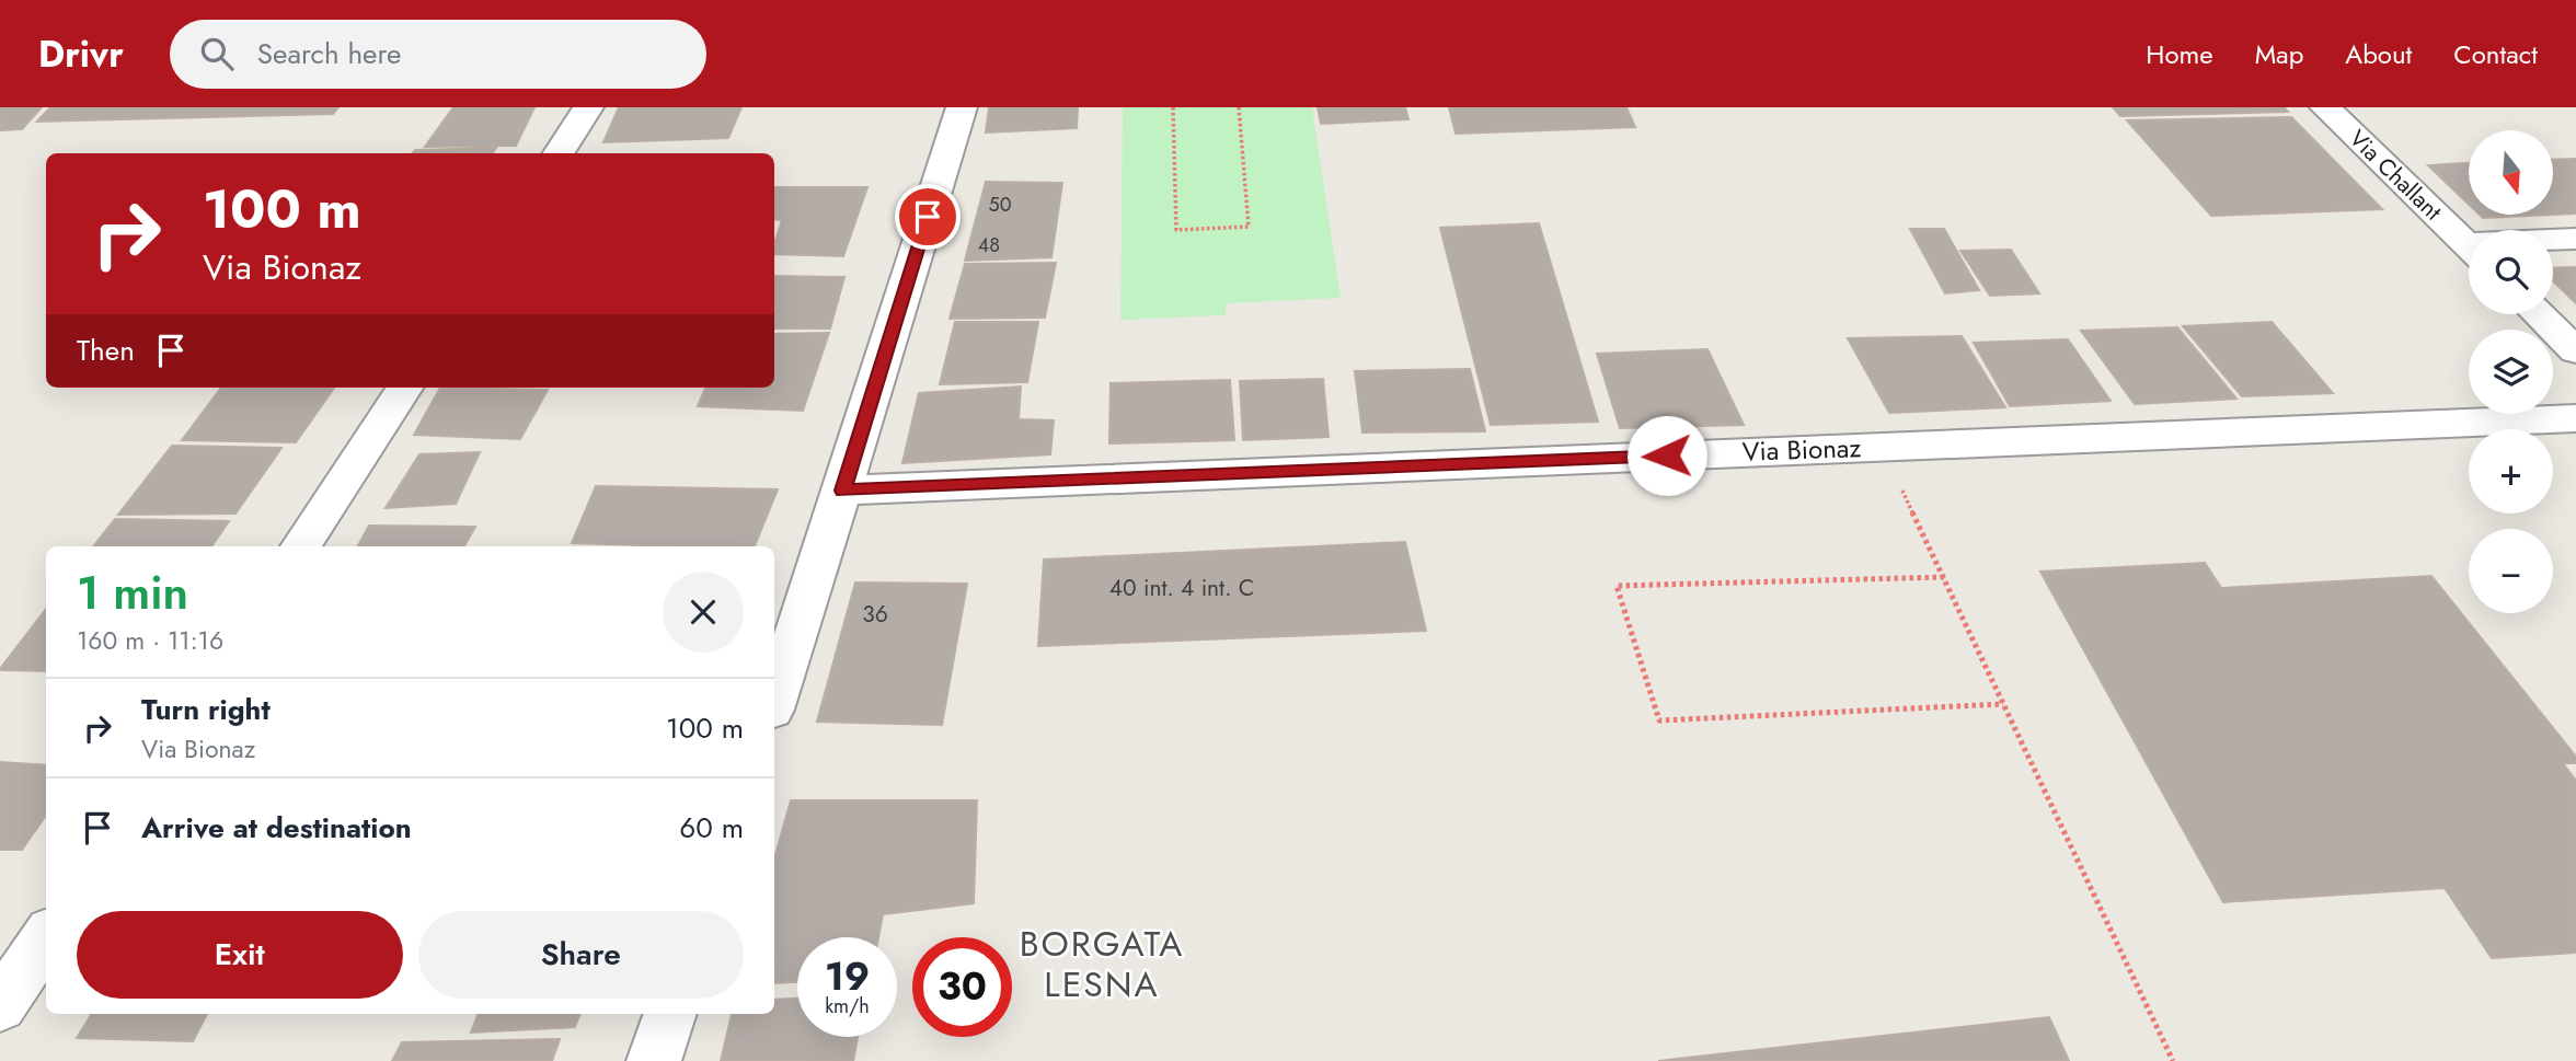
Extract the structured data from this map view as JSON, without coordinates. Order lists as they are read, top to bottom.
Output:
{
  "streets": {
    "street": ["Via Challant", "Via Bionaz"]
  },
  "districts": ["BORGATA LESNA"],
  "house_numbers": [
    "50",
    "48",
    "40 int. 4 int. C",
    "36"
  ],
  "north": "bottom",
  "page": {
    "header": "Drivr",
    "search": "Search here",
    "nav": [
      "Home",
      "Map",
      "About",
      "Contact"
    ],
    "map_buttons": ["+", "−"],
    "turn": ["100 m", "Via Bionaz"],
    "then": "Then",
    "heading": ["1 min", "160 m · 11:16"],
    "list": [
      {
        "name": "Turn right",
        "note": "Via Bionaz",
        "value": "100 m"
      },
      {
        "name": "Arrive at destination",
        "value": "60 m"
      }
    ],
    "buttons": ["Exit", "Share"],
    "speed": "19 km/h",
    "limit": "30"
  }
}
